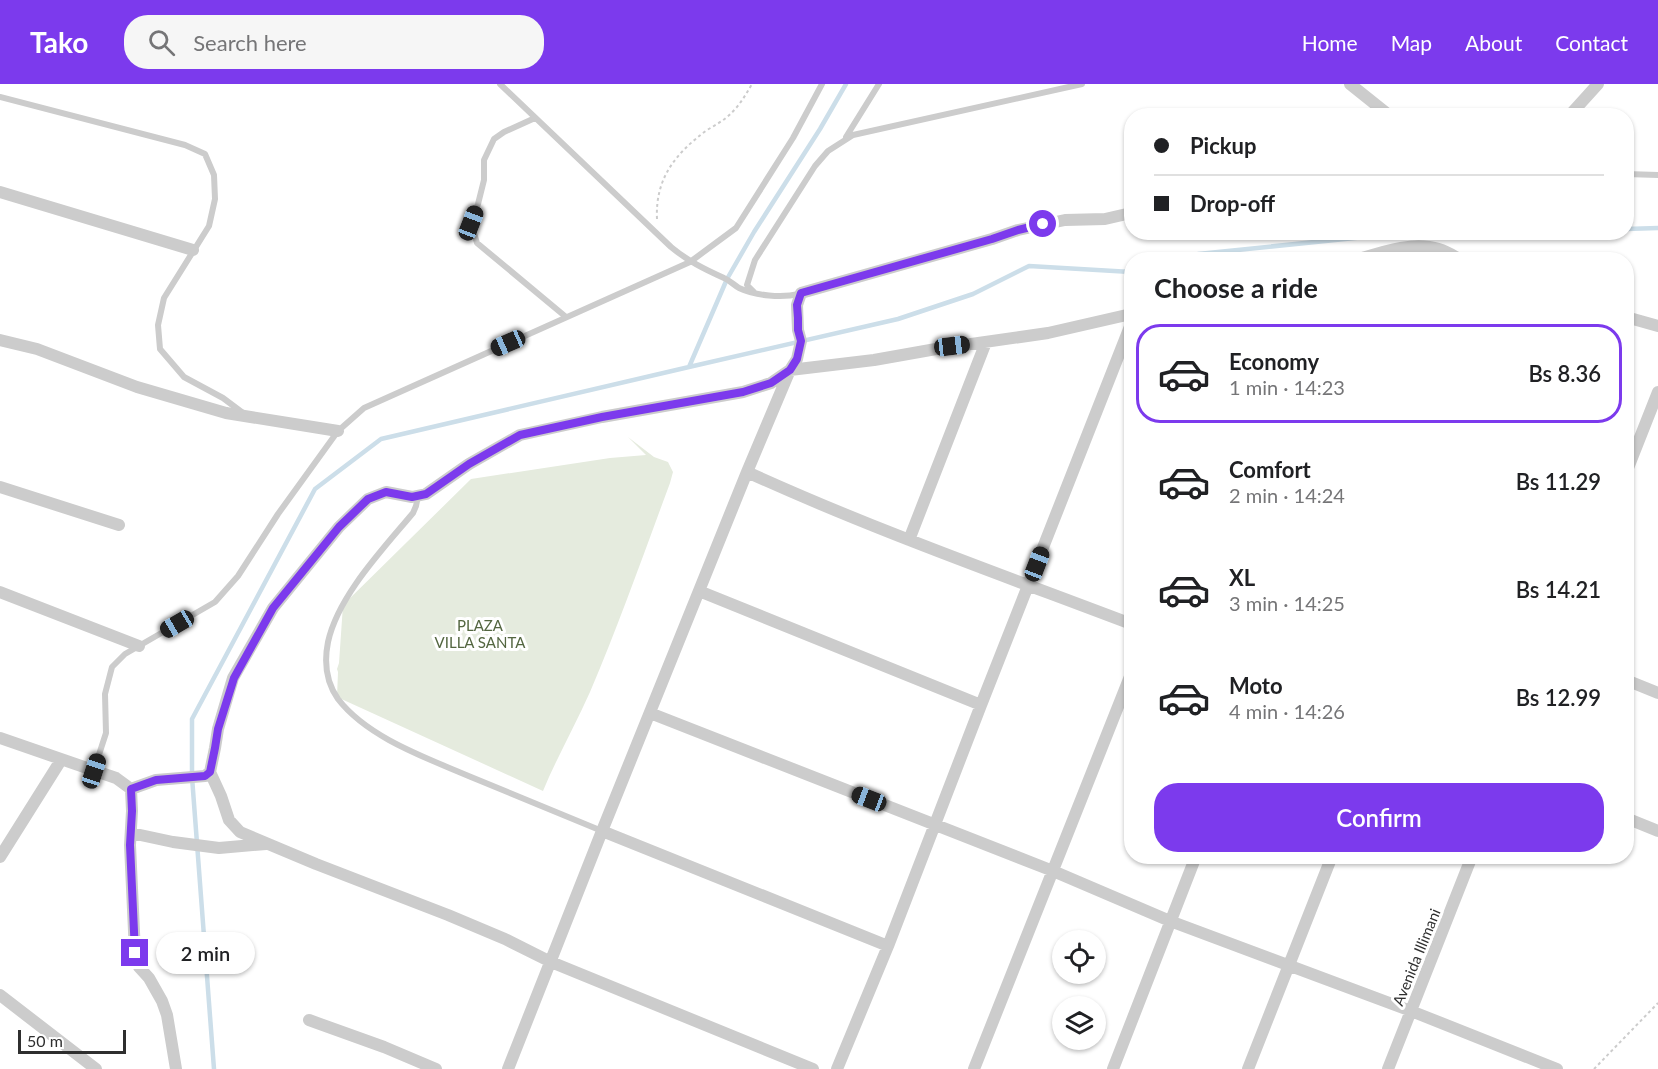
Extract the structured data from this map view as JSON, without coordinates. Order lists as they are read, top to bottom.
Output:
{
  "streets": {
    "street": ["Avenida Illimani"]
  },
  "parks": ["PLAZA VILLA SANTA"],
  "scale_bar": "50 m",
  "page": {
    "header": "Tako",
    "search": "Search here",
    "nav": [
      "Home",
      "Map",
      "About",
      "Contact"
    ],
    "banner": ["Pickup", "Drop-off"],
    "heading": "Choose a ride",
    "list": [
      {
        "name": "Economy",
        "note": "1 min · 14:23",
        "value": "Bs 8.36"
      },
      {
        "name": "Comfort",
        "note": "2 min · 14:24",
        "value": "Bs 11.29"
      },
      {
        "name": "XL",
        "note": "3 min · 14:25",
        "value": "Bs 14.21"
      },
      {
        "name": "Moto",
        "note": "4 min · 14:26",
        "value": "Bs 12.99"
      }
    ],
    "buttons": "Confirm",
    "bubble": "2 min",
    "scale": "50 m"
  }
}
